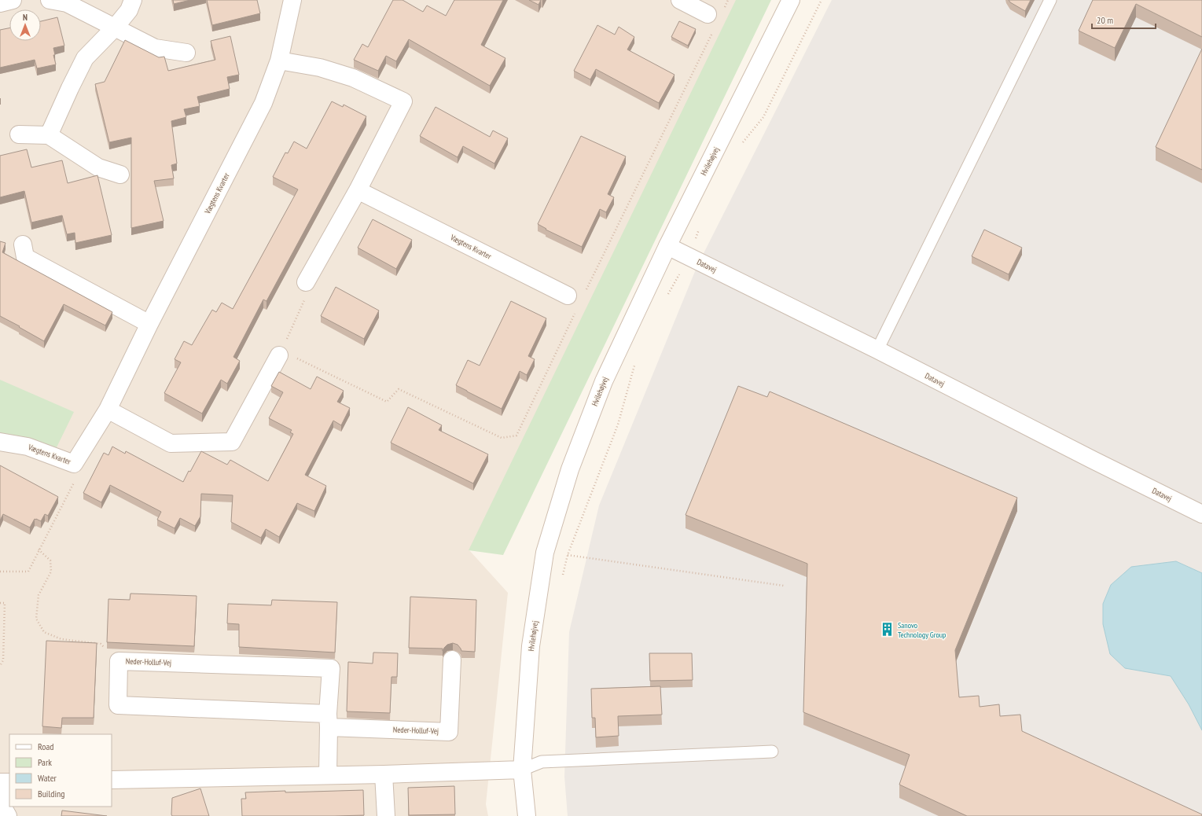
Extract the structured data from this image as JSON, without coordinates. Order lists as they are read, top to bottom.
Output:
{
  "streets": {
    "street": [
      "Hvilehøjvej",
      "Vægtens Kvarter",
      "Datavej",
      "Neder-Holluf-Vej"
    ]
  },
  "crossings": [
    ["Hvilehøjvej", "Datavej"]
  ],
  "places": {
    "building": ["Sanovo Technology Group"]
  },
  "legend": [
    "Road",
    "Park",
    "Water",
    "Building"
  ],
  "scale_bar": "20 m",
  "north": "top"
}
